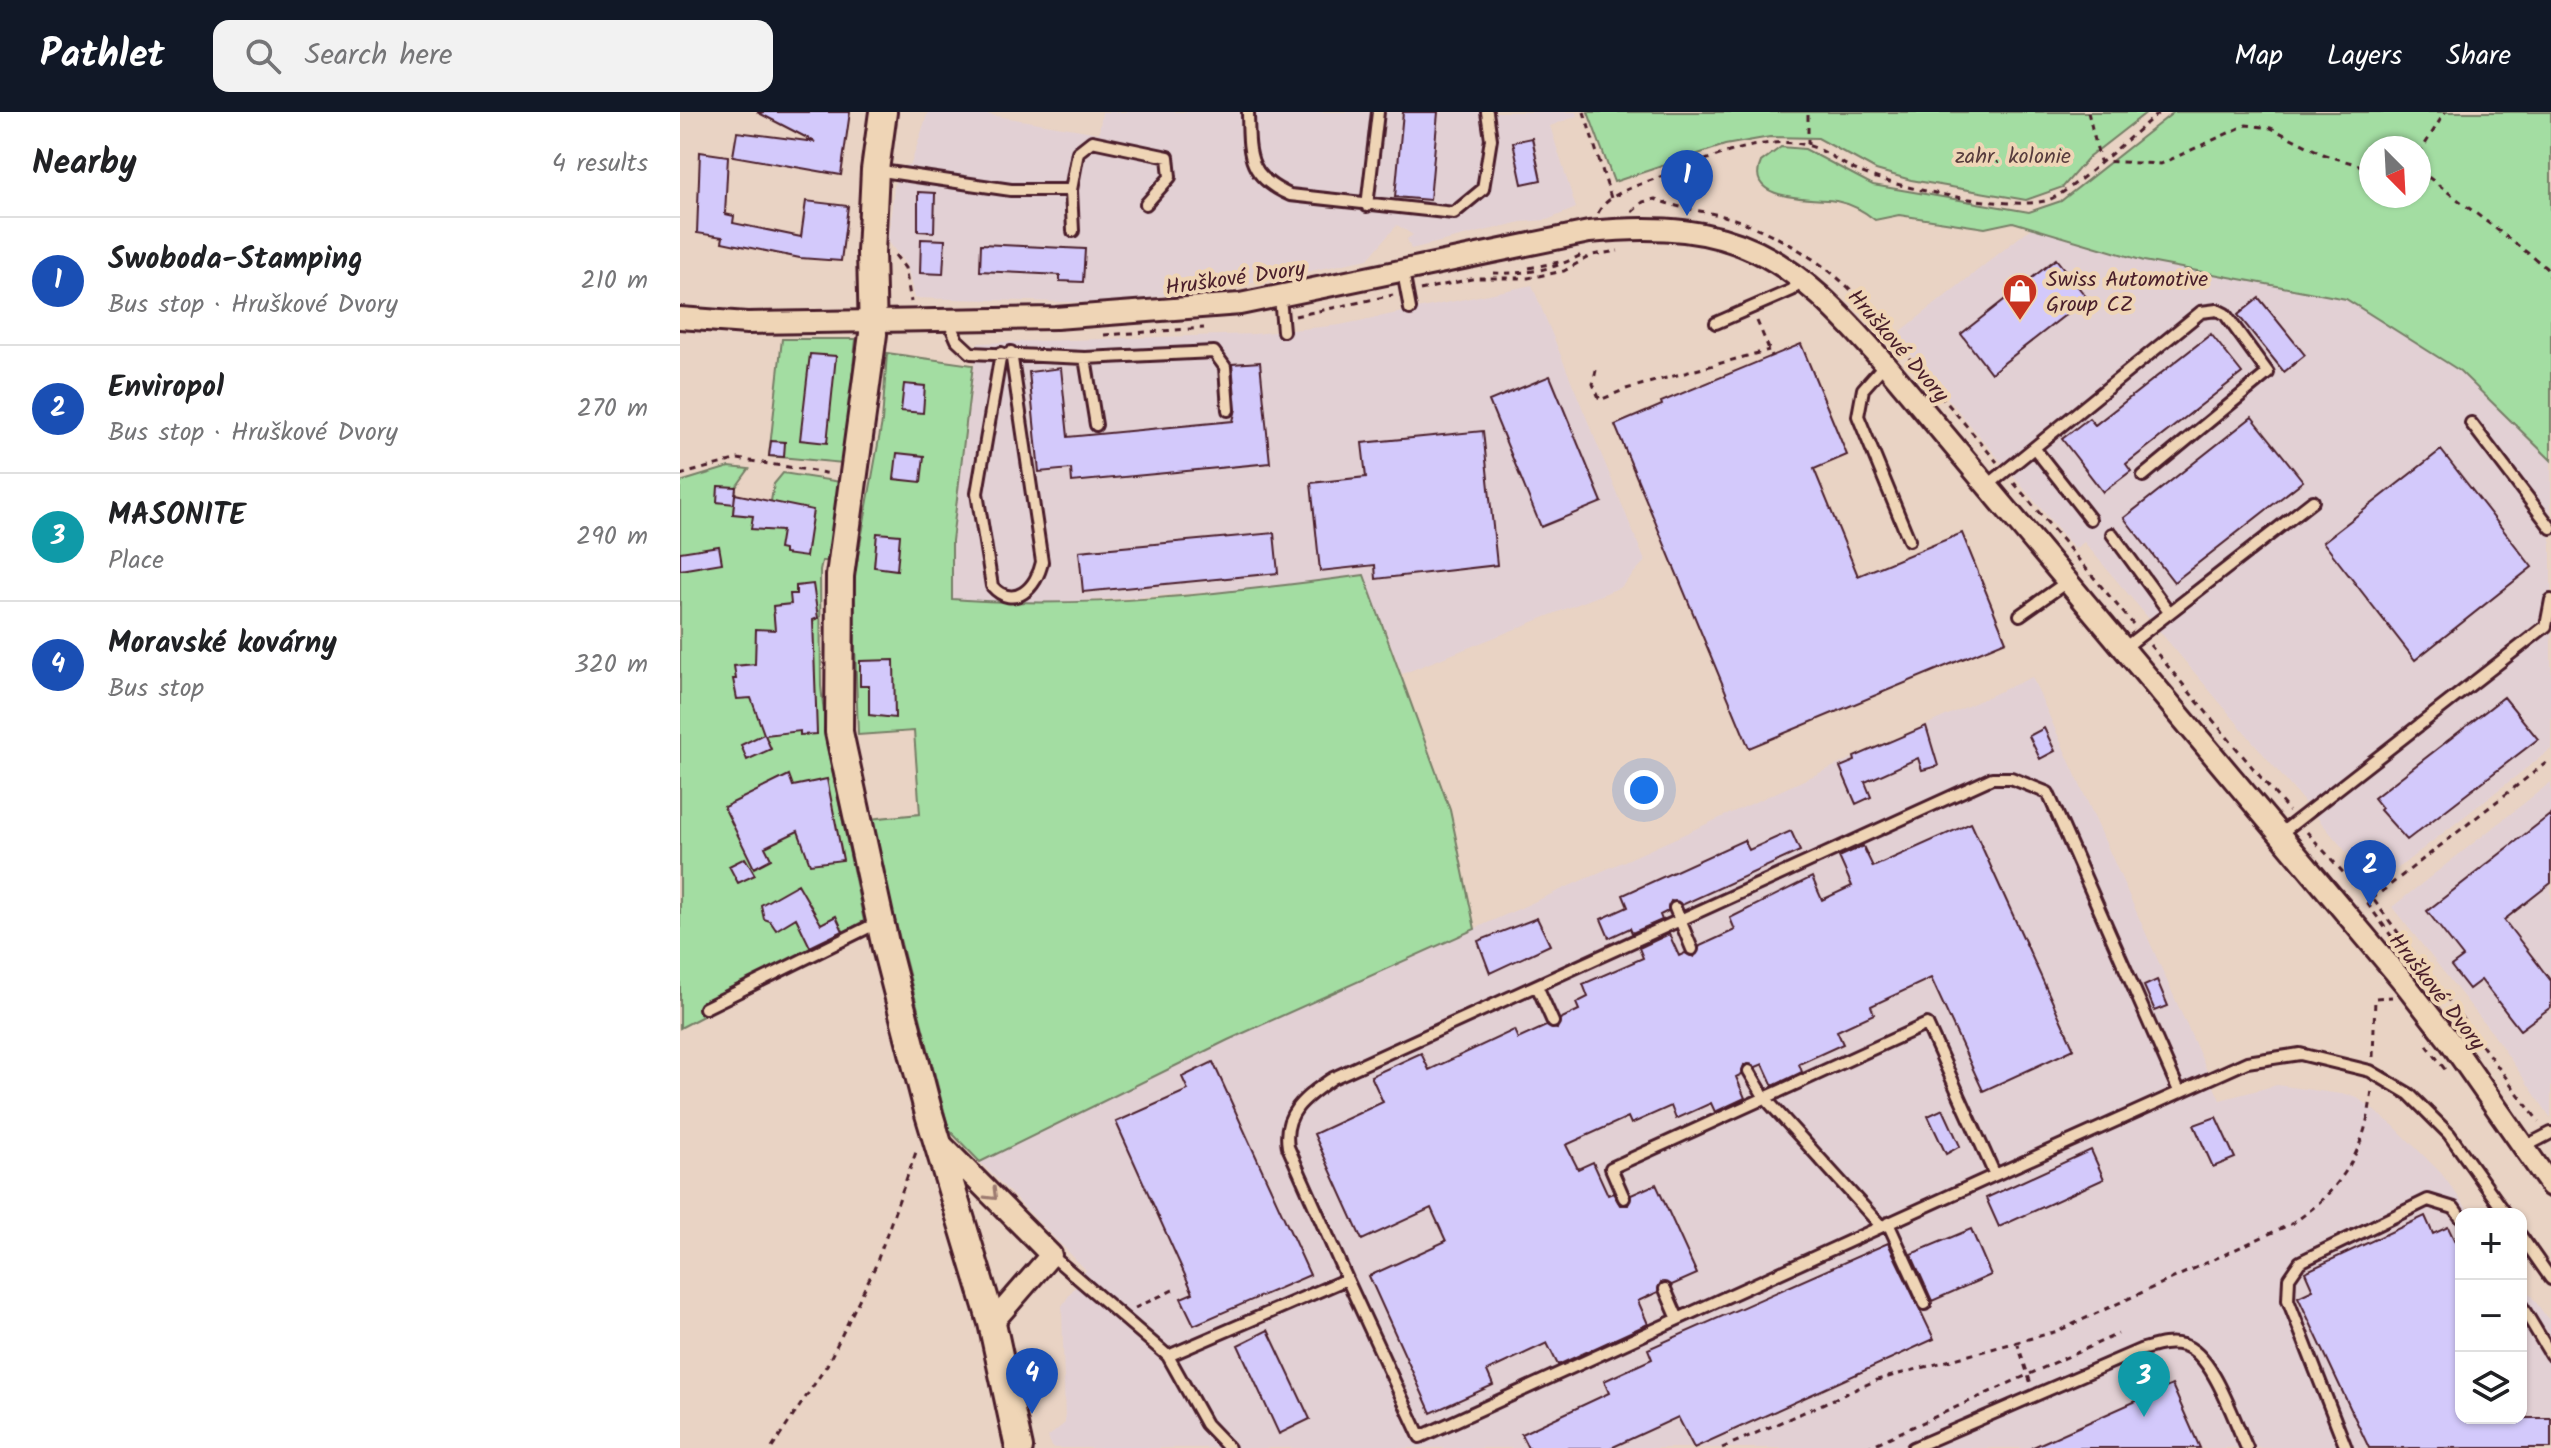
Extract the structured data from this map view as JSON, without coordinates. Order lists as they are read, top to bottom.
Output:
{
  "streets": {
    "street": ["Hruškové Dvory"]
  },
  "parks": ["zahr. kolonie"],
  "places": {
    "shop": ["Swiss Automotive Group CZ"]
  },
  "north": "bottom right",
  "page": {
    "header": "Pathlet",
    "search": "Search here",
    "nav": ["Map", "Layers", "Share"],
    "heading": ["Nearby", "4 results"],
    "pins": [
      "1",
      "2",
      "4",
      "3"
    ],
    "list": [
      {
        "mark": "1",
        "name": "Swoboda-Stamping",
        "note": "Bus stop · Hruškové Dvory",
        "value": "210 m"
      },
      {
        "mark": "2",
        "name": "Enviropol",
        "note": "Bus stop · Hruškové Dvory",
        "value": "270 m"
      },
      {
        "mark": "3",
        "name": "MASONITE",
        "note": "Place",
        "value": "290 m"
      },
      {
        "mark": "4",
        "name": "Moravské kovárny",
        "note": "Bus stop",
        "value": "320 m"
      }
    ],
    "map_buttons": ["+", "−"]
  }
}
